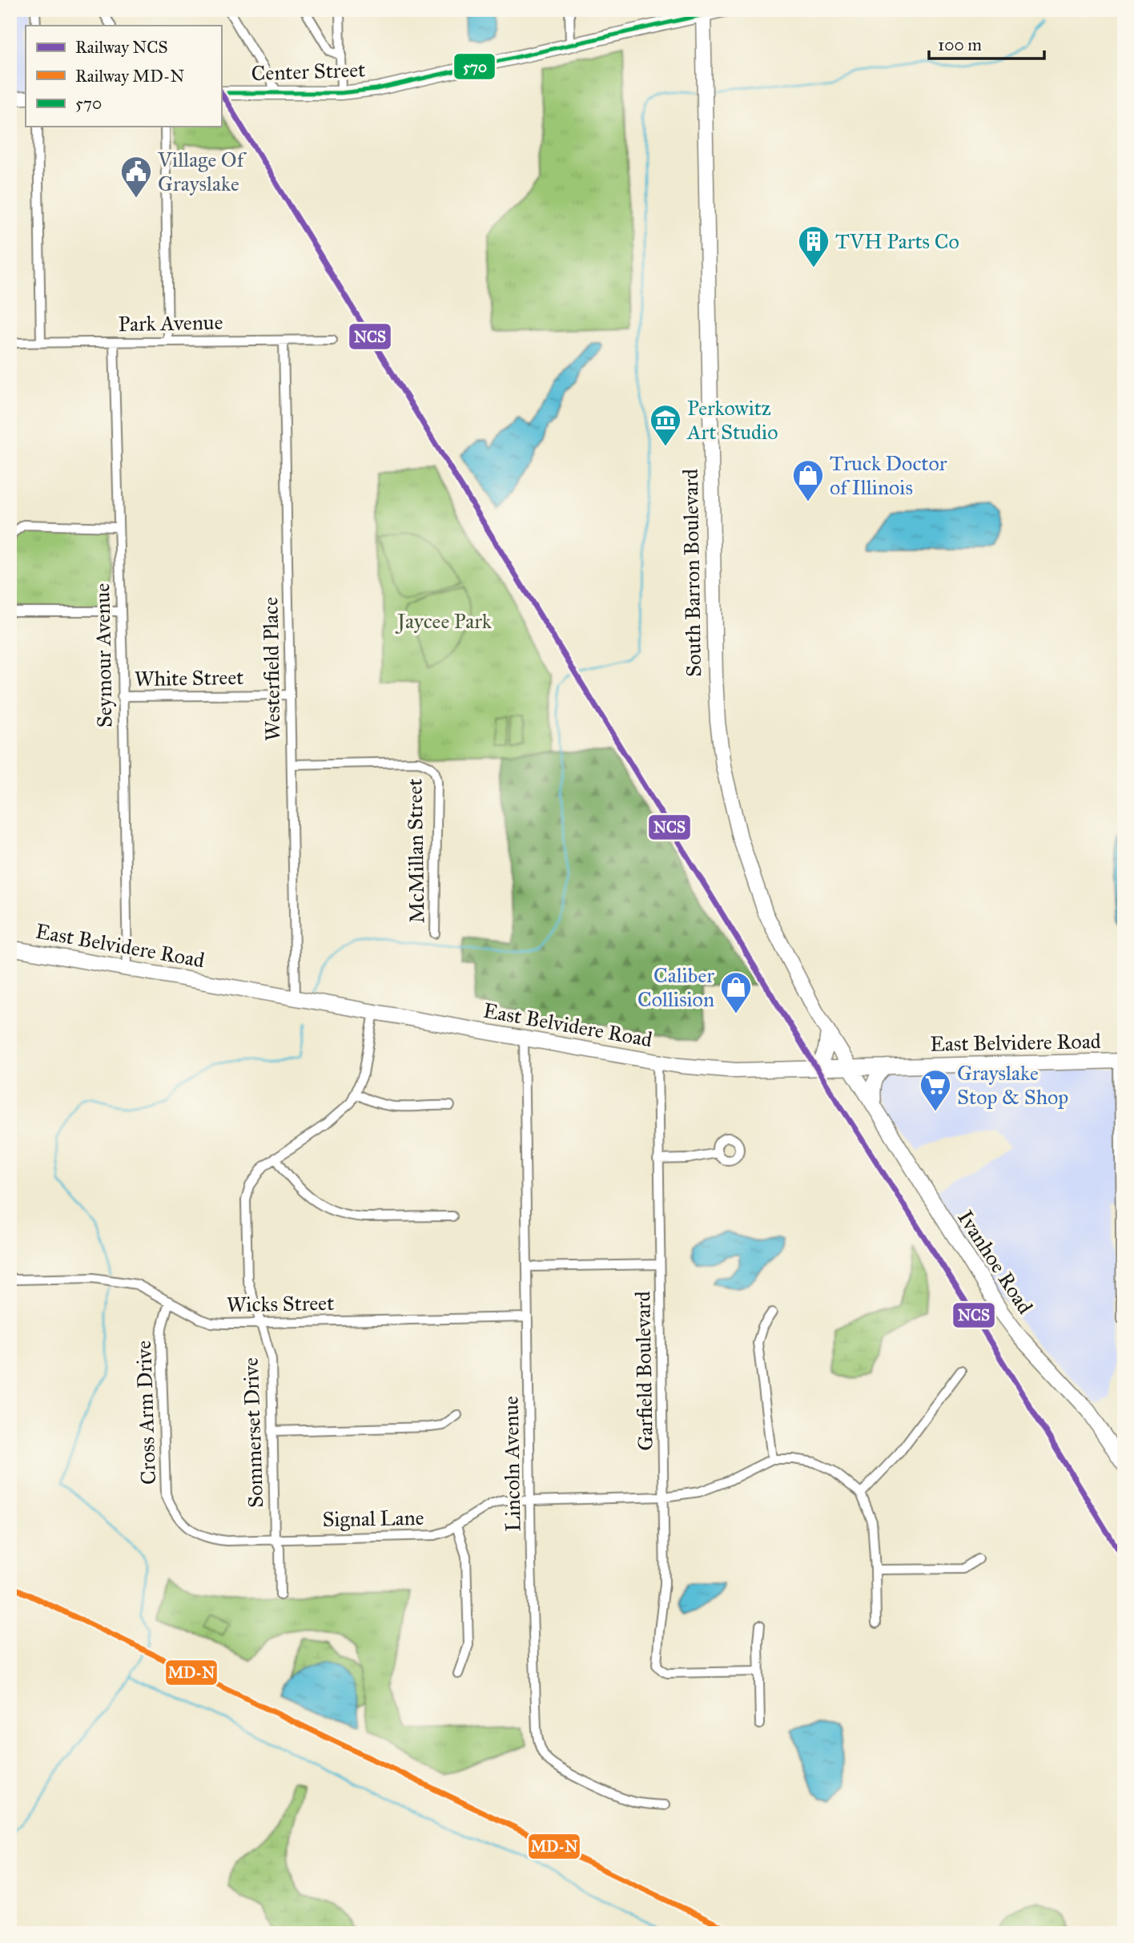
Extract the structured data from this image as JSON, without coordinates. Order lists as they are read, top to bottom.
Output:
{
  "streets": {
    "main road": ["South Barron Boulevard", "East Belvidere Road", "Ivanhoe Road"],
    "street": [
      "Center Street",
      "Park Avenue",
      "Seymour Avenue",
      "Westerfield Place",
      "White Street",
      "McMillan Street",
      "Wicks Street",
      "Garfield Boulevard",
      "Cross Arm Drive",
      "Sommerset Drive",
      "Lincoln Avenue",
      "Signal Lane"
    ]
  },
  "crossings": [
    ["Center Street", "South Barron Boulevard"],
    ["Park Avenue", "Seymour Avenue"],
    ["Park Avenue", "Westerfield Place"],
    ["South Barron Boulevard", "East Belvidere Road"],
    ["South Barron Boulevard", "Ivanhoe Road"],
    ["Seymour Avenue", "White Street"],
    ["Seymour Avenue", "East Belvidere Road"],
    ["Westerfield Place", "White Street"],
    ["Westerfield Place", "McMillan Street"],
    ["Westerfield Place", "East Belvidere Road"],
    ["East Belvidere Road", "Ivanhoe Road"],
    ["East Belvidere Road", "Garfield Boulevard"],
    ["East Belvidere Road", "Sommerset Drive"],
    ["East Belvidere Road", "Lincoln Avenue"],
    ["Wicks Street", "Cross Arm Drive"],
    ["Wicks Street", "Sommerset Drive"],
    ["Wicks Street", "Lincoln Avenue"],
    ["Garfield Boulevard", "Signal Lane"],
    ["Cross Arm Drive", "Sommerset Drive"],
    ["Cross Arm Drive", "Signal Lane"],
    ["Sommerset Drive", "Signal Lane"],
    ["Lincoln Avenue", "Signal Lane"]
  ],
  "parks": ["Jaycee Park"],
  "places": {
    "public building": ["Village Of Grayslake"],
    "building": ["TVH Parts Co"],
    "museum": ["Perkowitz Art Studio"],
    "shop": ["Truck Doctor of Illinois", "Caliber Collision"],
    "supermarket": ["Grayslake Stop & Shop"]
  },
  "lines": ["transit line 570", "rail line NCS", "rail line MD-N"],
  "legend": ["Railway NCS", "Railway MD-N", "570"],
  "scale_bar": "100 m"
}
